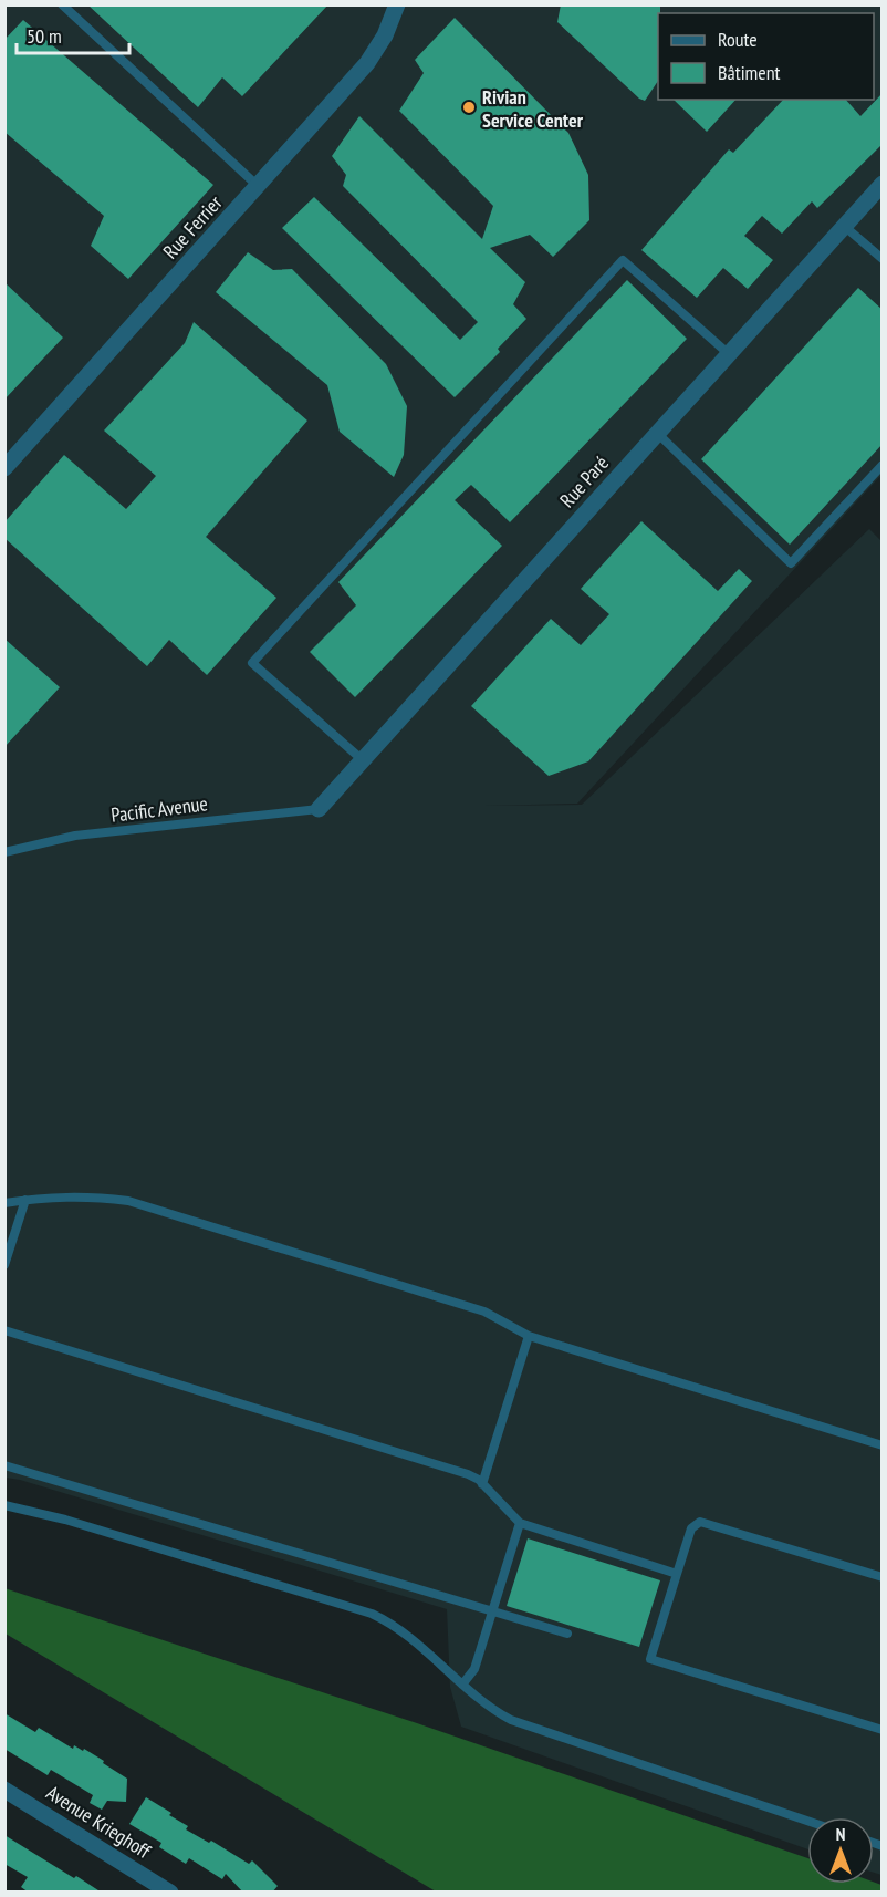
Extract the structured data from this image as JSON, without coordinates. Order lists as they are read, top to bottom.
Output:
{
  "streets": {
    "street": ["Rue Ferrier", "Rue Paré", "Avenue Krieghoff"],
    "lane": ["Pacific Avenue"]
  },
  "crossings": [
    ["Rue Paré", "Pacific Avenue"]
  ],
  "places": ["Rivian Service Center"],
  "legend": ["Route", "Bâtiment"],
  "scale_bar": "50 m",
  "north": "top"
}
